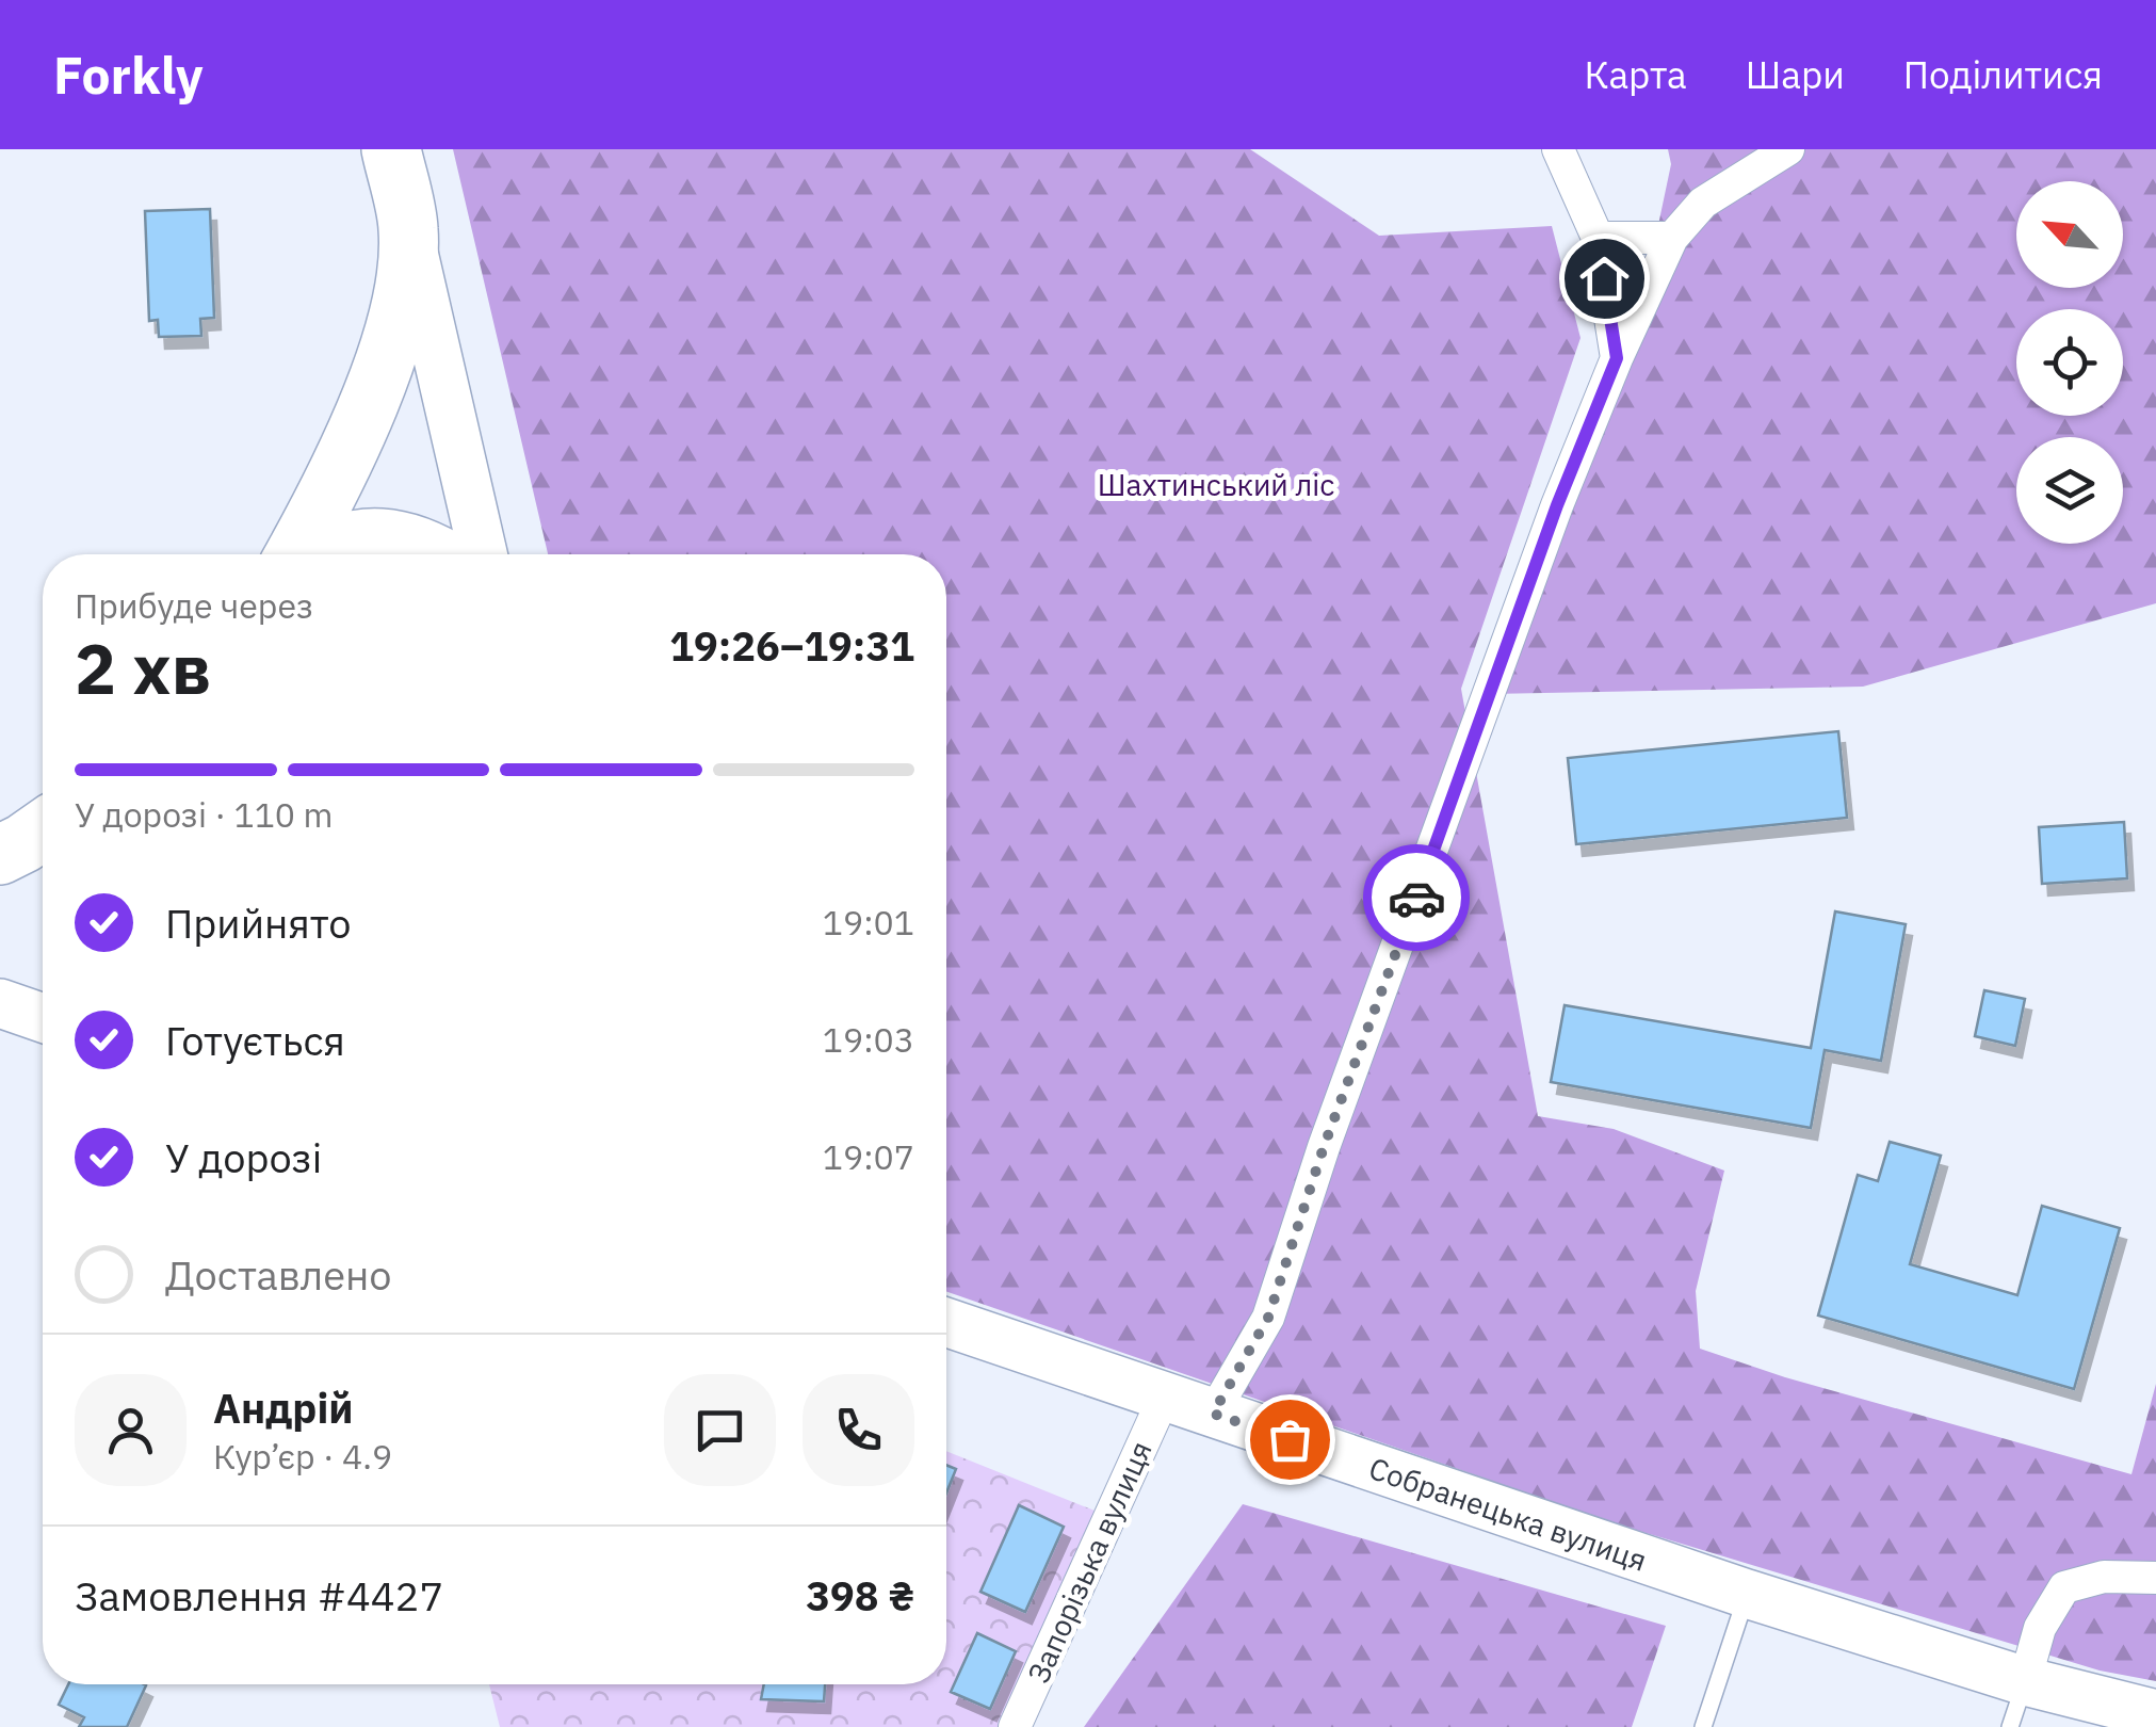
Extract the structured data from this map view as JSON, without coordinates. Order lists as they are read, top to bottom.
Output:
{
  "streets": {
    "main road": ["Собранецька вулиця"],
    "street": ["Запорізька вулиця"]
  },
  "crossings": [
    ["Собранецька вулиця", "Запорізька вулиця"]
  ],
  "parks": ["Шахтинський ліс"],
  "north": "top left",
  "page": {
    "header": "Forkly",
    "nav": ["Карта", "Шари", "Поділитися"],
    "heading": ["2 хв", "Прибуде через", "19:26–19:31"],
    "panel": [
      "Андрій",
      "Кур’єр · 4.9",
      "Замовлення #4427",
      "398 ₴"
    ],
    "bar": "У дорозі · 110 m",
    "list": [
      ["Прийнято", "19:01"],
      ["Готується", "19:03"],
      ["У дорозі", "19:07"],
      "Доставлено"
    ]
  }
}
